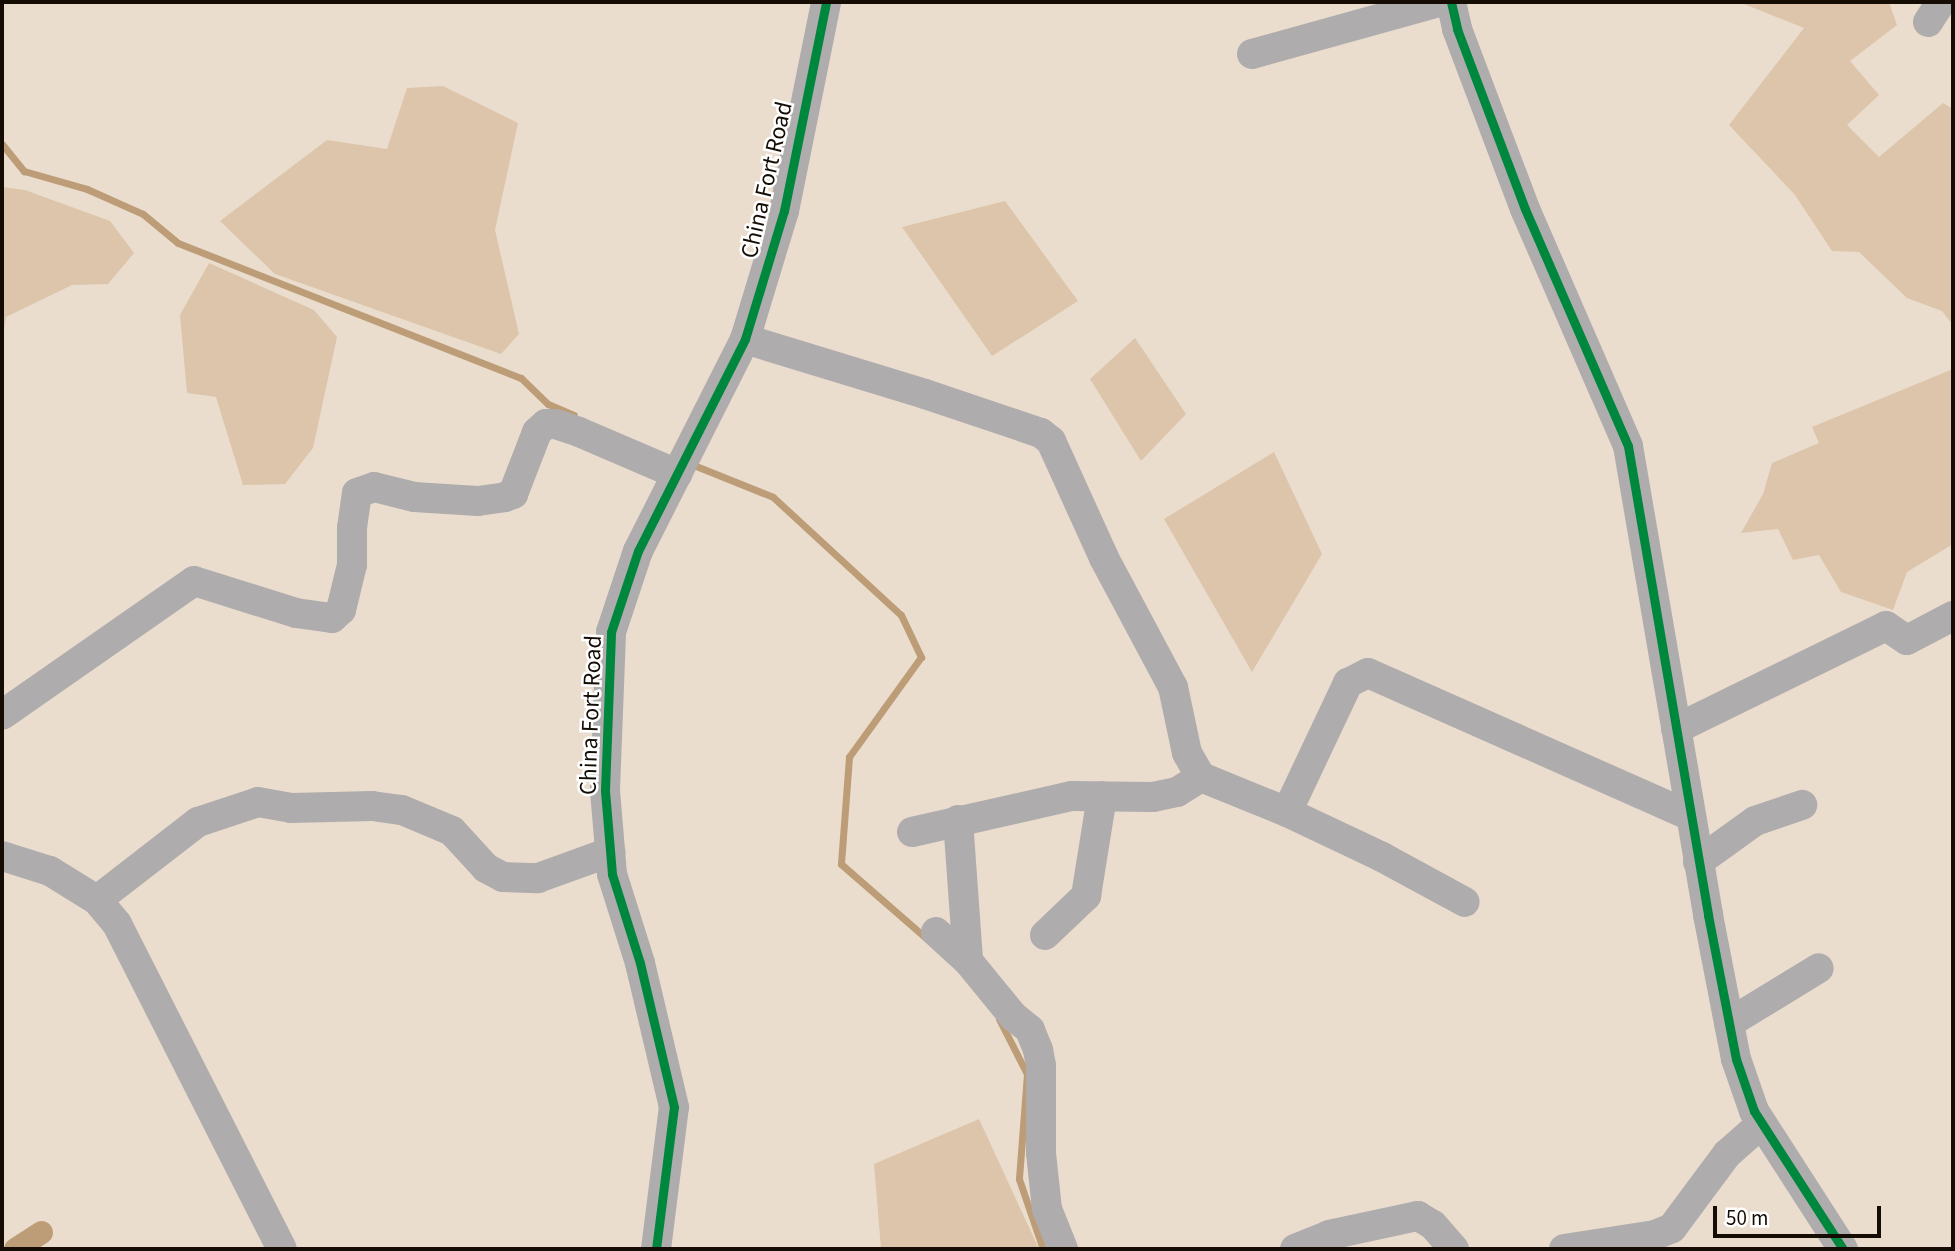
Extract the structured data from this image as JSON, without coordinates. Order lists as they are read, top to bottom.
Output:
{
  "streets": {
    "street": ["China Fort Road"]
  },
  "scale_bar": "50 m"
}
